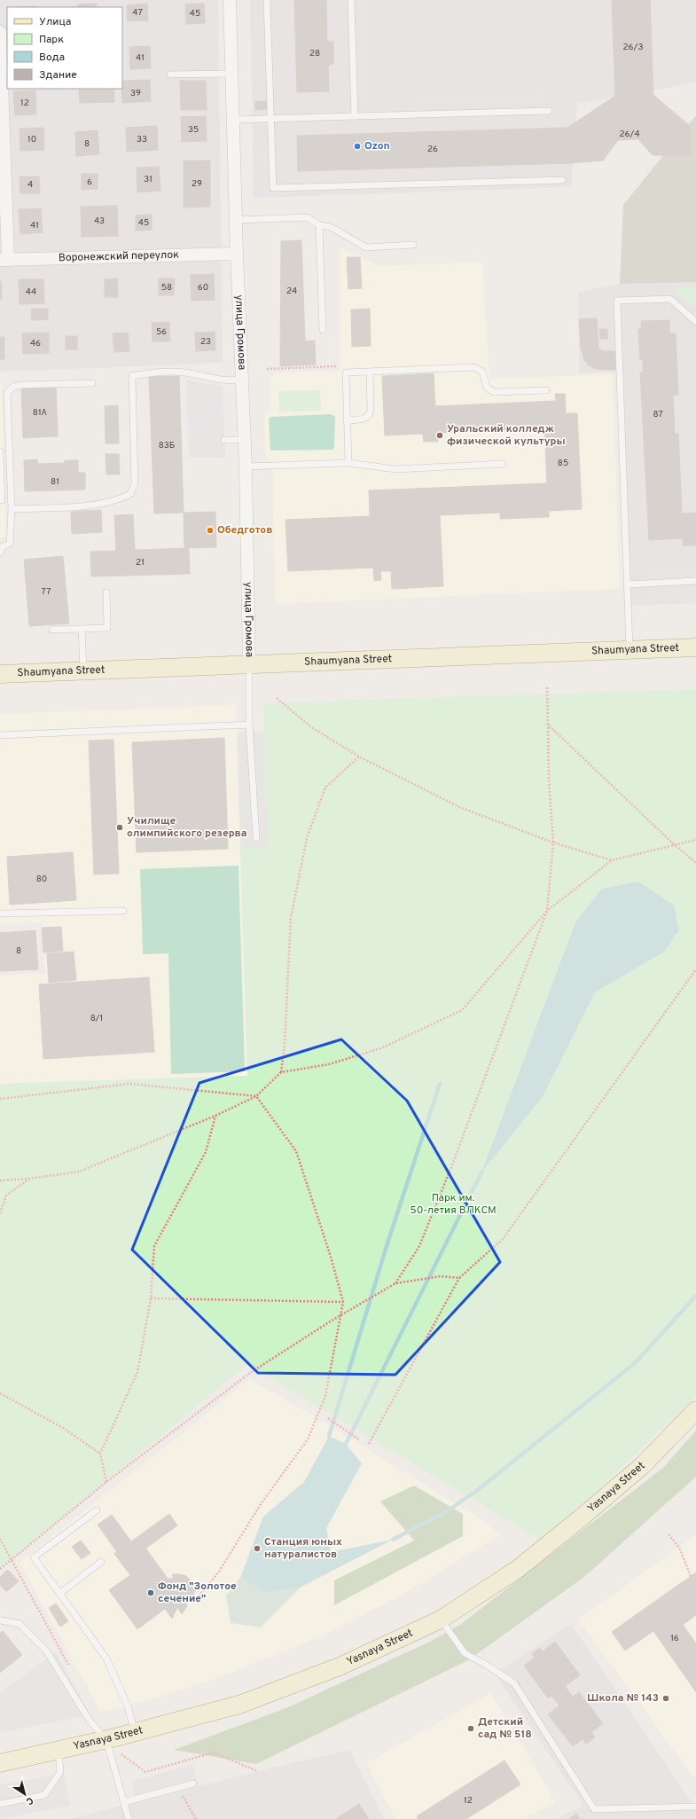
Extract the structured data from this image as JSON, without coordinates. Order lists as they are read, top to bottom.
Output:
{
  "streets": {
    "street": [
      "Воронежский переулок",
      "улица Громова",
      "Shaumyana Street",
      "Yasnaya Street"
    ]
  },
  "crossings": [
    ["Воронежский переулок", "улица Громова"],
    ["улица Громова", "Shaumyana Street"]
  ],
  "parks": ["Парк им. 50-летия ВЛКСМ"],
  "places": [
    "Ozon",
    "Уральский колледж физической культуры",
    "Обедготов",
    "Училище олимпийского резерва",
    "Станция юных натуралистов",
    "Фонд \"Золотое сечение\"",
    "Школа № 143",
    "Детский сад № 518"
  ],
  "house_numbers": [
    "47",
    "45",
    "26/3",
    "28",
    "41",
    "39",
    "12",
    "35",
    "26/4",
    "10",
    "33",
    "8",
    "26",
    "31",
    "6",
    "29",
    "4",
    "43",
    "45",
    "41",
    "58",
    "60",
    "24",
    "44",
    "56",
    "23",
    "46",
    "81А",
    "87",
    "83Б",
    "85",
    "81",
    "21",
    "77",
    "80",
    "8",
    "8/1",
    "16",
    "12"
  ],
  "legend": [
    "Улица",
    "Парк",
    "Вода",
    "Здание"
  ],
  "north": "bottom right"
}
